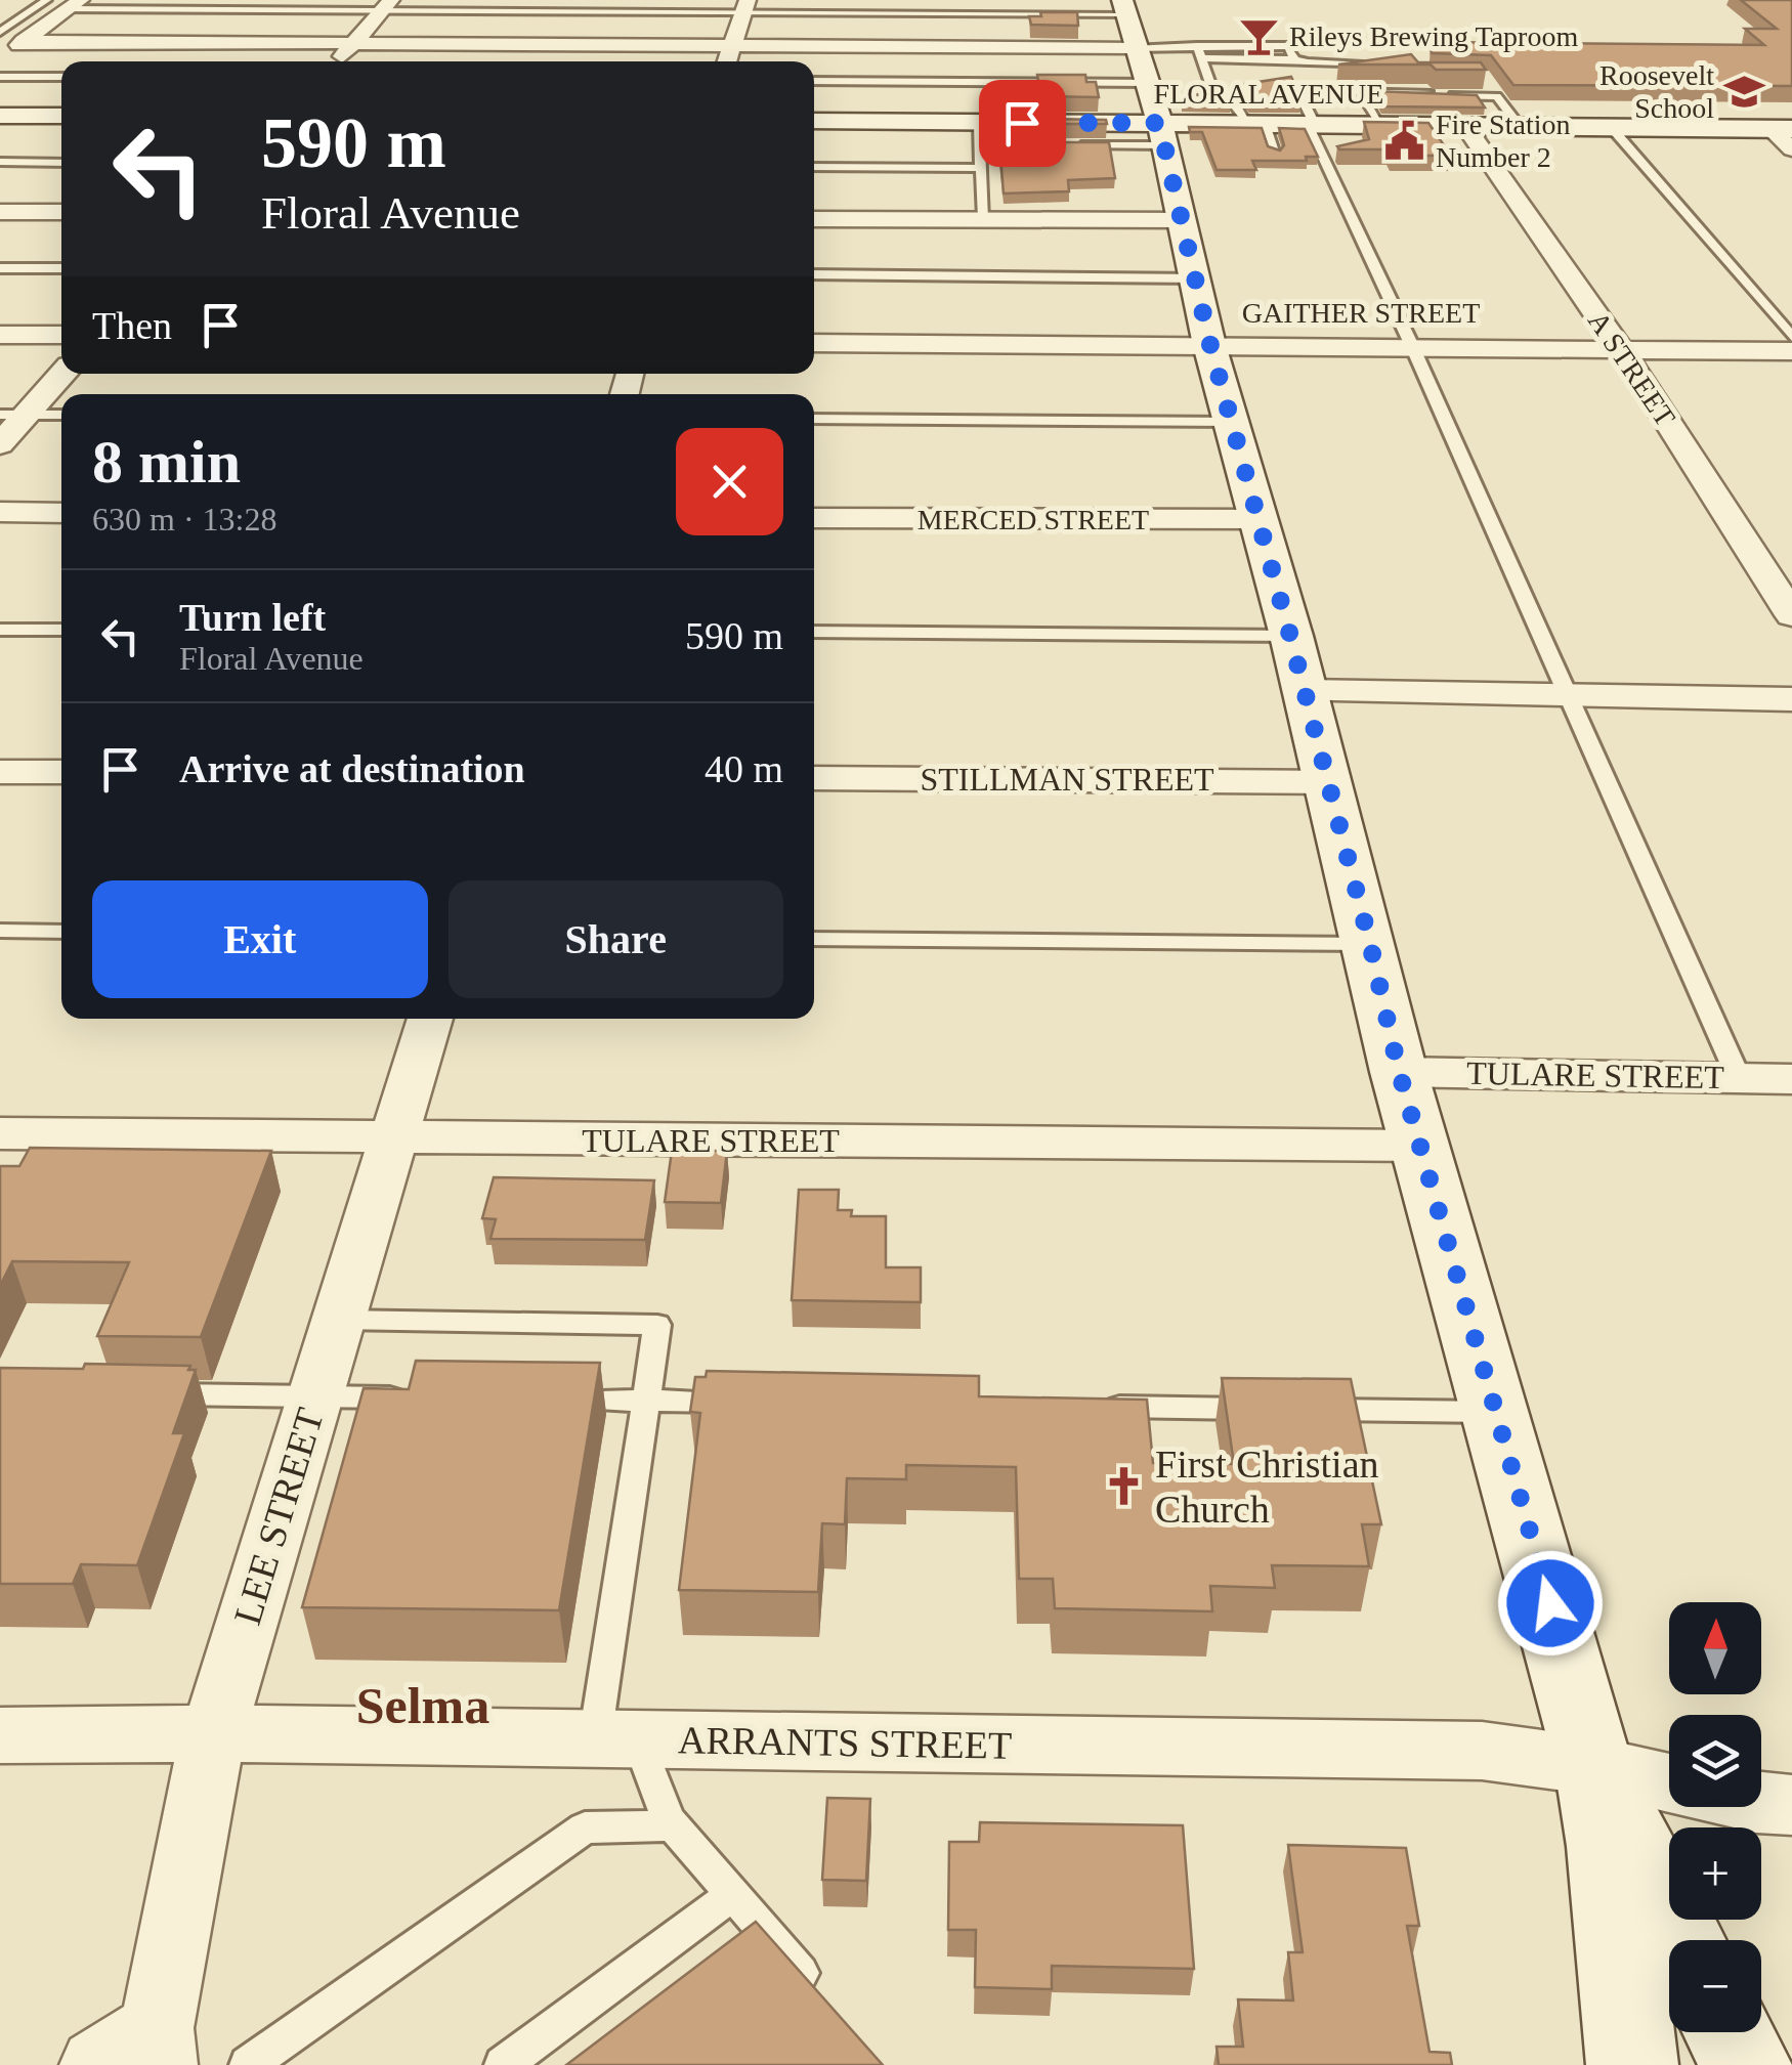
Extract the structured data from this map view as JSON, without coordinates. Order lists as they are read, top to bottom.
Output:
{
  "streets": {
    "main road": ["FLORAL AVENUE"],
    "street": [
      "GAITHER STREET",
      "A STREET",
      "MERCED STREET",
      "STILLMAN STREET",
      "TULARE STREET",
      "LEE STREET",
      "ARRANTS STREET"
    ]
  },
  "crossings": [
    ["FLORAL AVENUE", "A STREET"],
    ["GAITHER STREET", "A STREET"],
    ["TULARE STREET", "LEE STREET"],
    ["LEE STREET", "ARRANTS STREET"]
  ],
  "districts": ["Selma"],
  "places": {
    "bar": ["Rileys Brewing Taproom"],
    "school or university": ["Roosevelt School"],
    "public building": ["Fire Station Number 2"],
    "church": ["First Christian Church"]
  },
  "north": "top",
  "page": {
    "turn": ["590 m", "Floral Avenue"],
    "then": "Then",
    "heading": ["8 min", "630 m · 13:28"],
    "list": [
      {
        "name": "Turn left",
        "note": "Floral Avenue",
        "value": "590 m"
      },
      {
        "name": "Arrive at destination",
        "value": "40 m"
      }
    ],
    "buttons": ["Exit", "Share"],
    "map_buttons": ["+", "−"]
  }
}
